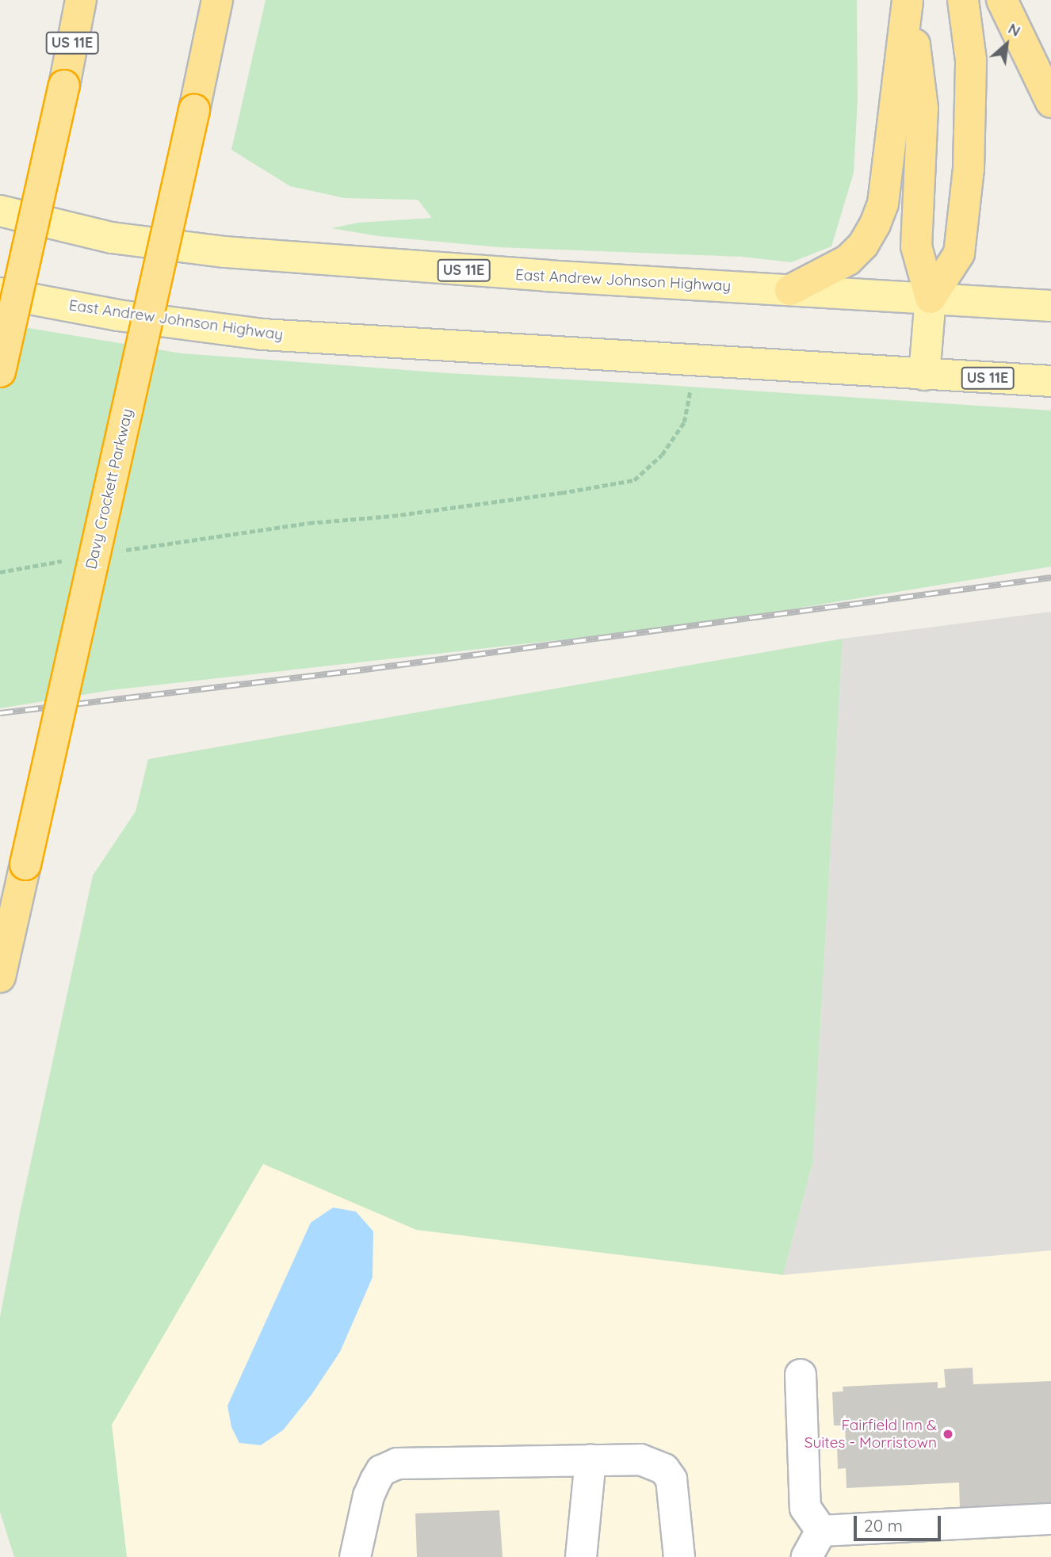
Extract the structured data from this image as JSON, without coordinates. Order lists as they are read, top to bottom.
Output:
{
  "streets": {
    "highway": ["US 11E", "Davy Crockett Parkway"],
    "main road": ["East Andrew Johnson Highway"]
  },
  "places": ["Fairfield Inn & Suites - Morristown"],
  "scale_bar": "20 m",
  "north": "top right"
}
